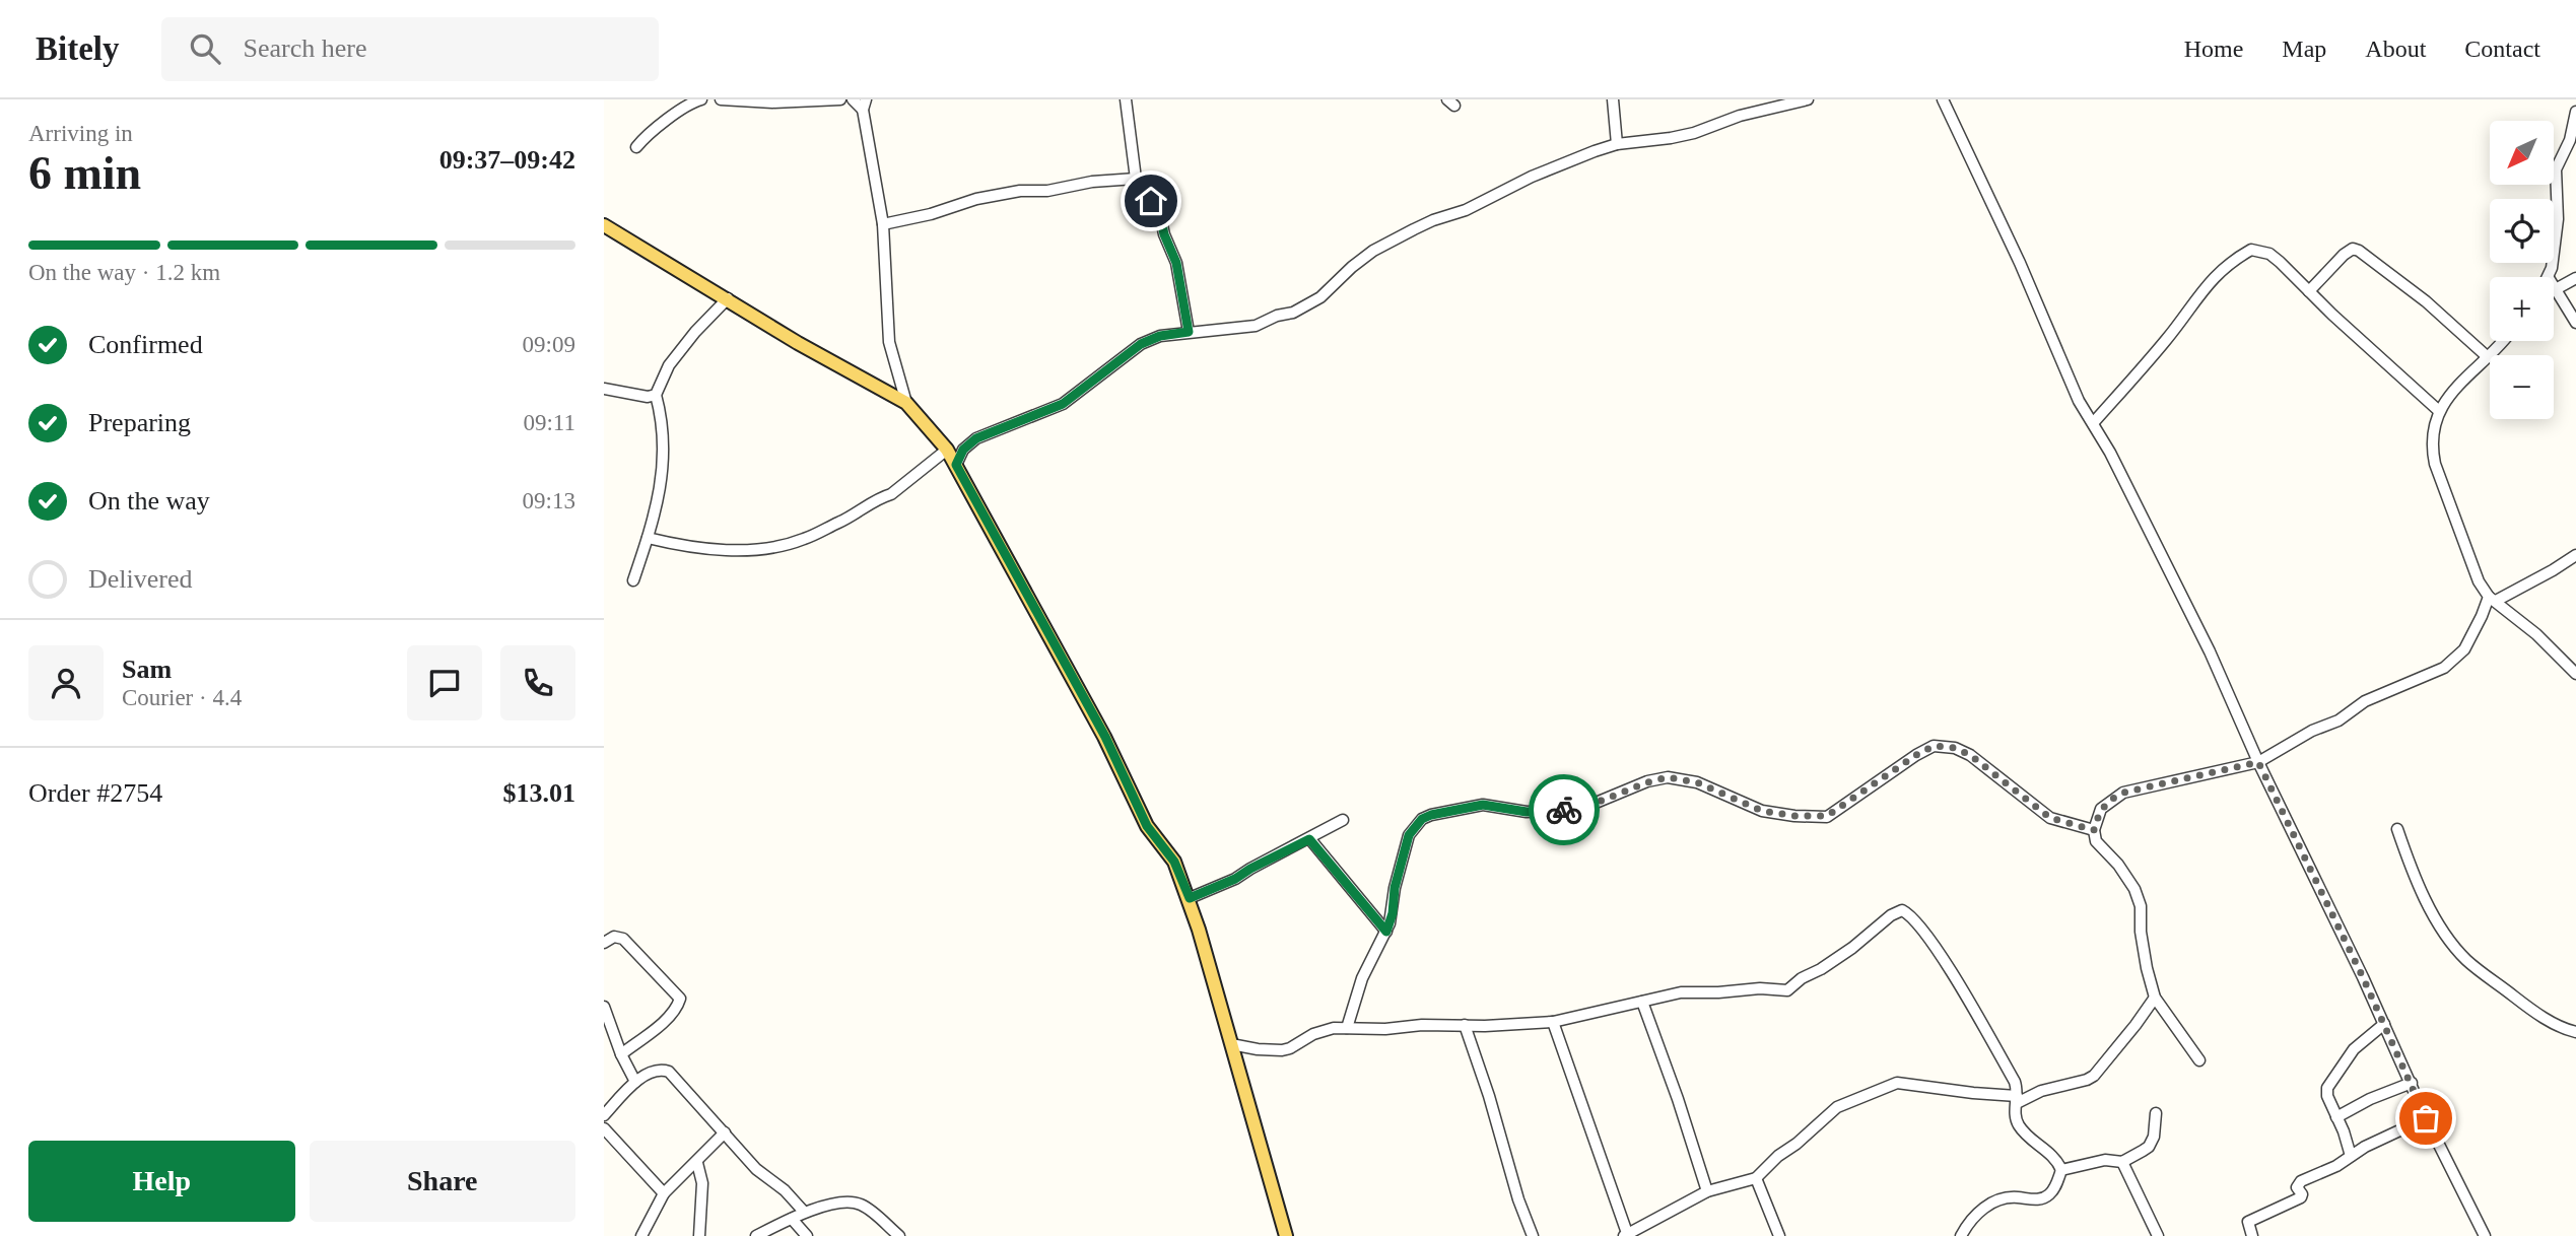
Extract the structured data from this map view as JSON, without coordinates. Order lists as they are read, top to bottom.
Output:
{
  "north": "bottom left",
  "page": {
    "header": "Bitely",
    "search": "Search here",
    "nav": [
      "Home",
      "Map",
      "About",
      "Contact"
    ],
    "heading": ["6 min", "Arriving in", "09:37–09:42"],
    "panel": [
      "Sam",
      "Courier · 4.4",
      "Order #2754",
      "$13.01"
    ],
    "map_buttons": ["+", "−"],
    "bar": "On the way · 1.2 km",
    "list": [
      ["Confirmed", "09:09"],
      ["Preparing", "09:11"],
      ["On the way", "09:13"],
      "Delivered"
    ],
    "buttons": ["Help", "Share"]
  }
}
